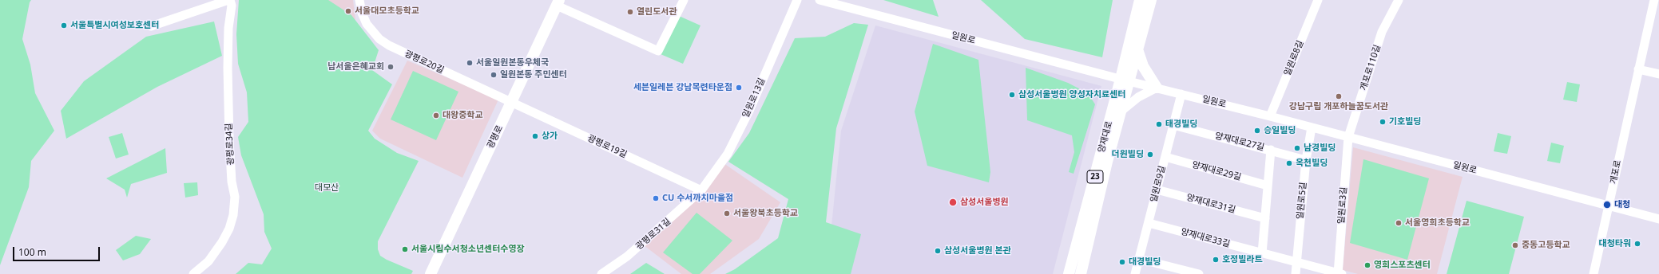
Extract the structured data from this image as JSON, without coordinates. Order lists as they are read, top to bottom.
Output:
{
  "streets": {
    "main road": ["광평로", "양재대로", "23"],
    "street": [
      "일원로",
      "일원로8길",
      "광평로20길",
      "개포로110길",
      "일원로13길",
      "양재대로27길",
      "광평로34길",
      "광평로19길",
      "양재대로29길",
      "개포로",
      "일원로9길",
      "일원로5길",
      "양재대로31길",
      "일원로3길",
      "광평로31길",
      "양재대로33길"
    ]
  },
  "crossings": [
    ["일원로", "일원로8길"],
    ["일원로", "개포로110길"],
    ["일원로", "양재대로"],
    ["일원로", "개포로"],
    ["일원로", "일원로9길"],
    ["일원로", "일원로5길"],
    ["일원로", "일원로3길"],
    ["광평로20길", "광평로"],
    ["광평로20길", "광평로19길"],
    ["개포로110길", "일원로3길"],
    ["일원로13길", "광평로19길"],
    ["일원로13길", "광평로31길"],
    ["광평로", "광평로19길"],
    ["양재대로27길", "일원로9길"],
    ["양재대로27길", "일원로5길"],
    ["광평로19길", "광평로31길"],
    ["양재대로29길", "일원로9길"],
    ["일원로9길", "양재대로31길"],
    ["일원로9길", "양재대로33길"],
    ["일원로5길", "양재대로33길"],
    ["일원로3길", "양재대로33길"]
  ],
  "parks": ["대모산"],
  "places": [
    "서울대모초등학교",
    "열린도서관",
    "서울특별시여성보호센터",
    "서울일원본동우체국",
    "남서울은혜교회",
    "일원본동 주민센터",
    "세븐일레븐 강남목련타운점",
    "삼성서울병원 양성자치료센터",
    "강남구립 개포하늘꿈도서관",
    "대왕중학교",
    "기호빌딩",
    "태경빌딩",
    "승일빌딩",
    "상가",
    "남경빌딩",
    "더원빌딩",
    "옥천빌딩",
    "CU 수서까치마을점",
    "삼성서울병원",
    "대청",
    "서울왕북초등학교",
    "서울영희초등학교",
    "대청타워",
    "중동고등학교",
    "서울시립수서청소년센터수영장",
    "삼성서울병원 본관",
    "호정빌라트",
    "대경빌딩",
    "영희스포츠센터"
  ],
  "scale_bar": "100 m"
}
